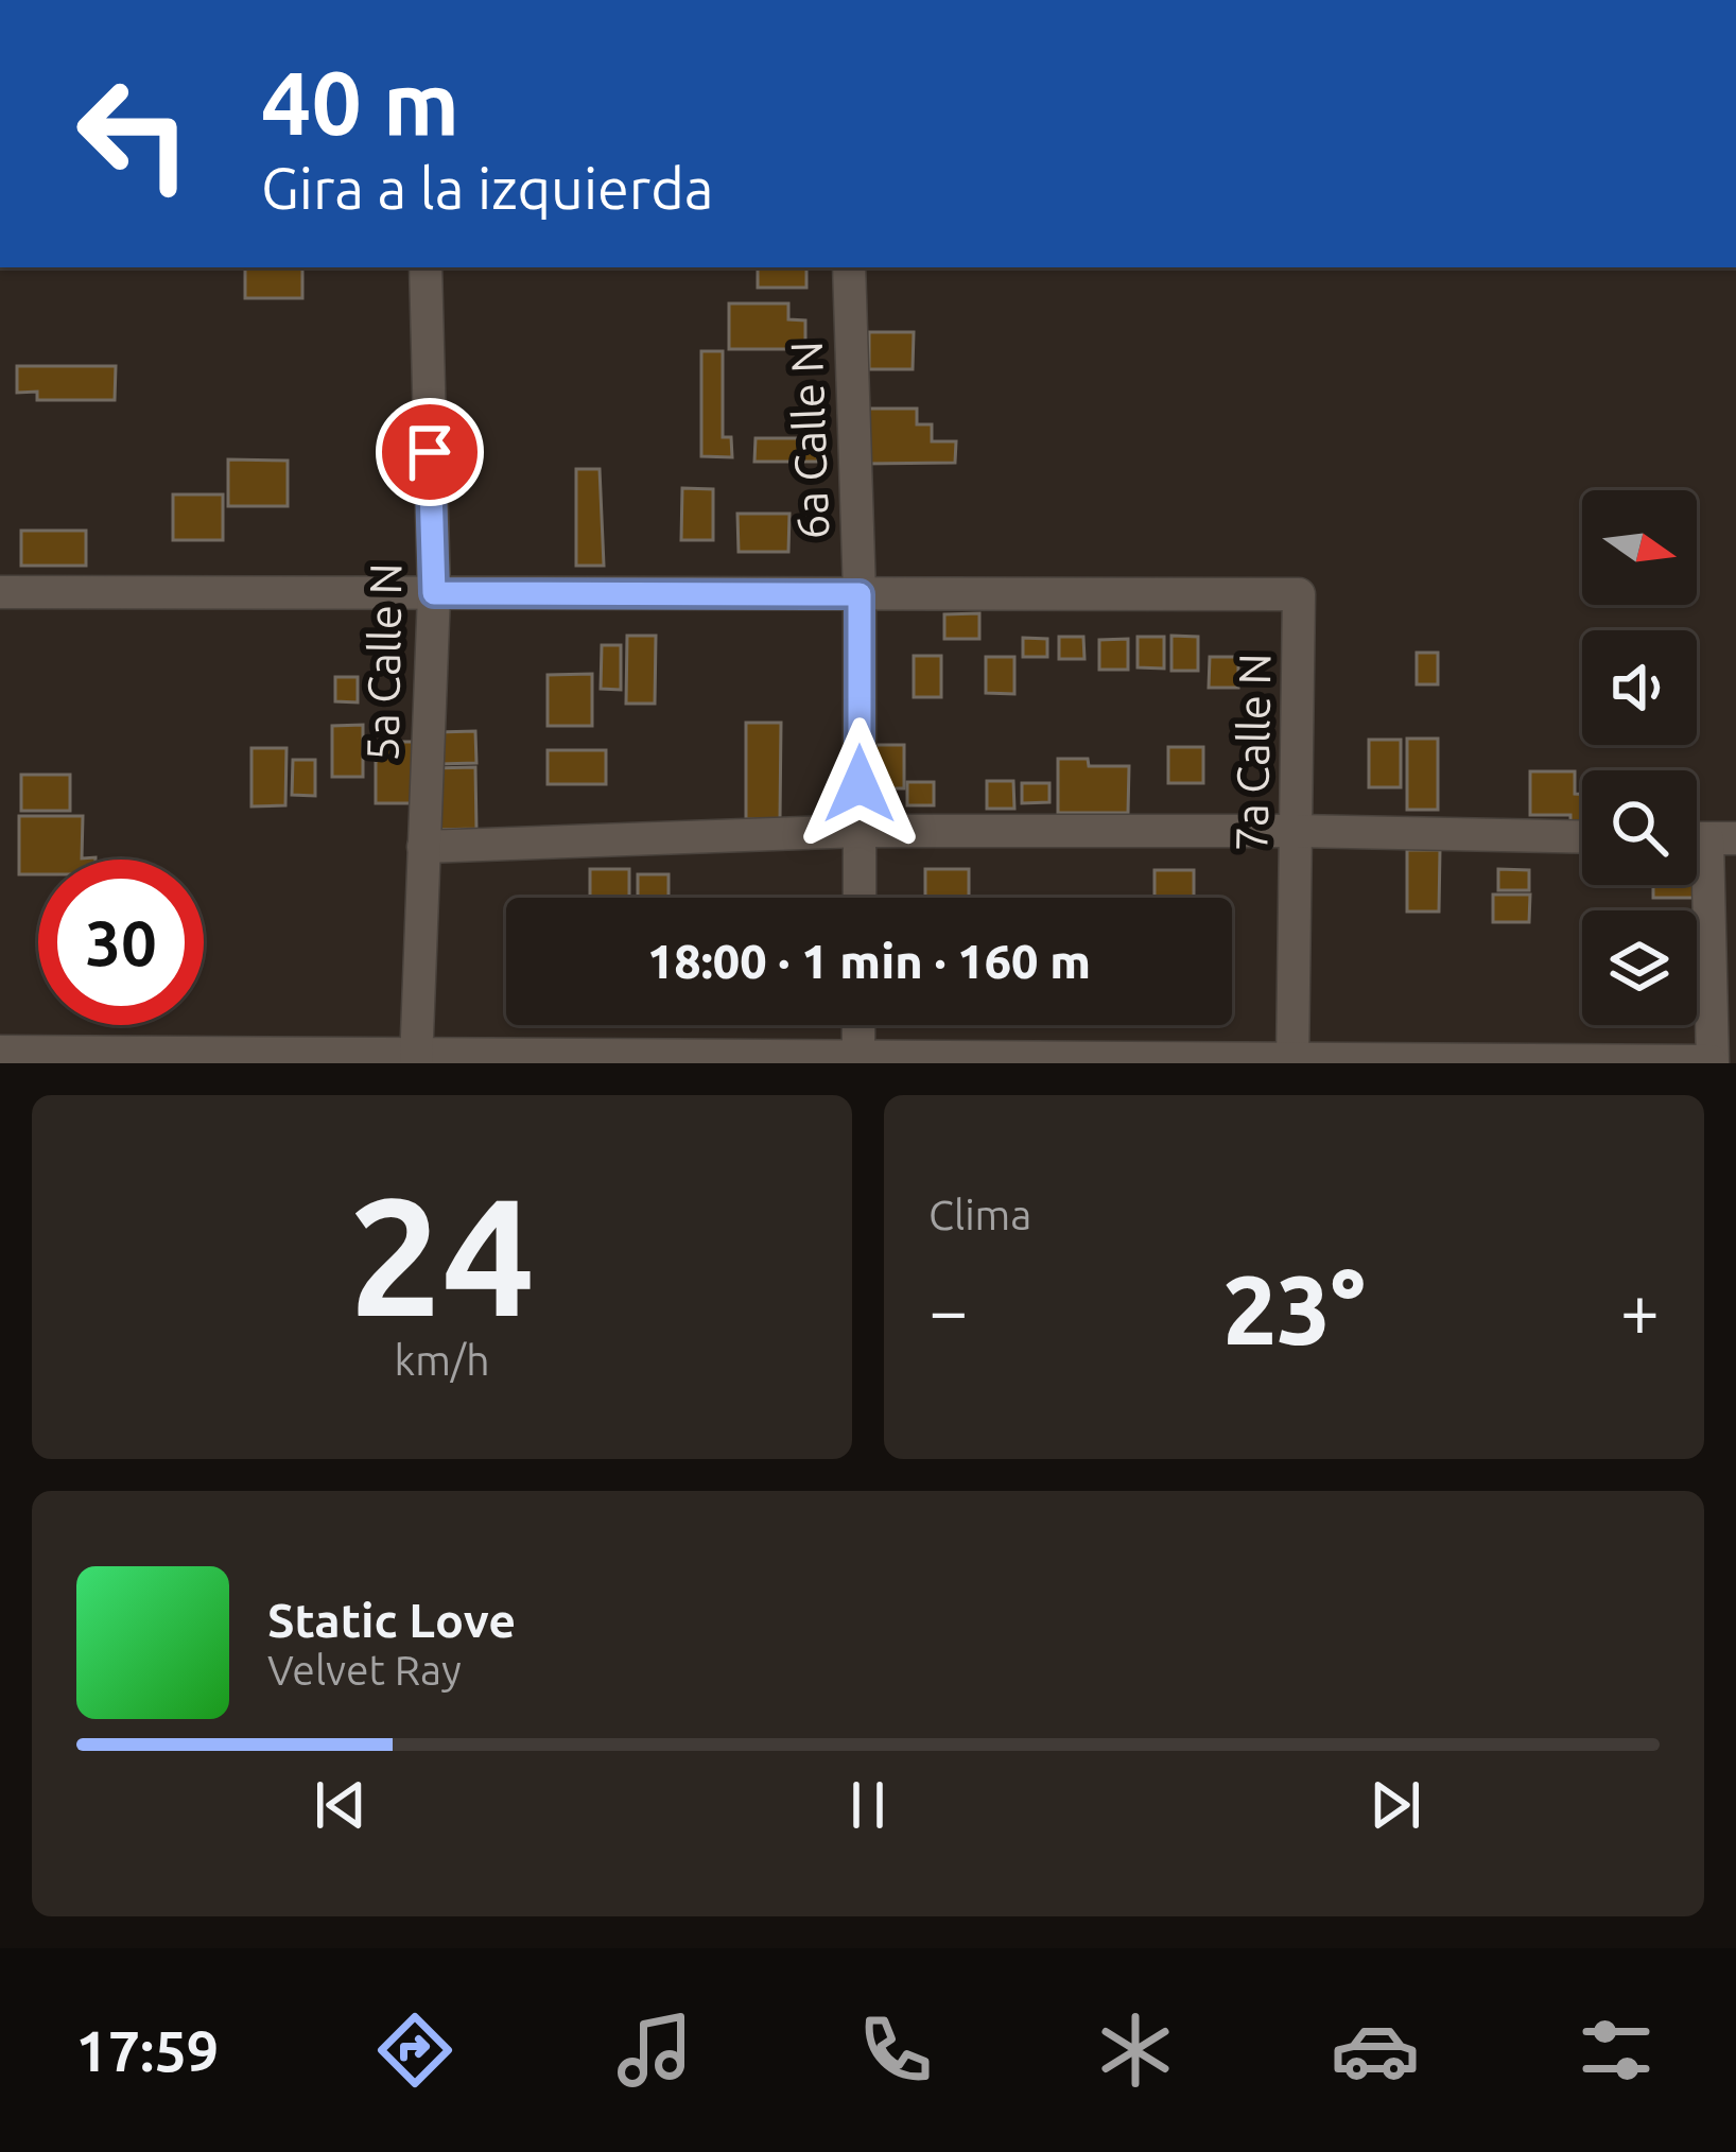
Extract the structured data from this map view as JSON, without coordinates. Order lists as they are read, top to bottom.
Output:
{
  "streets": {
    "street": ["6a Calle N", "5a Calle N", "7a Calle N"]
  },
  "crossings": [
    ["6a Calle N", "7a Calle N"]
  ],
  "north": "right",
  "page": {
    "turn": ["40 m", "Gira a la izquierda"],
    "limit": "30",
    "trip": "18:00 · 1 min · 160 m",
    "tile": [
      ["24", "km/h"],
      "Clima"
    ],
    "heat": ["−", "23°", "+"],
    "song": ["Static Love", "Velvet Ray"],
    "tabs": "17:59"
  }
}
